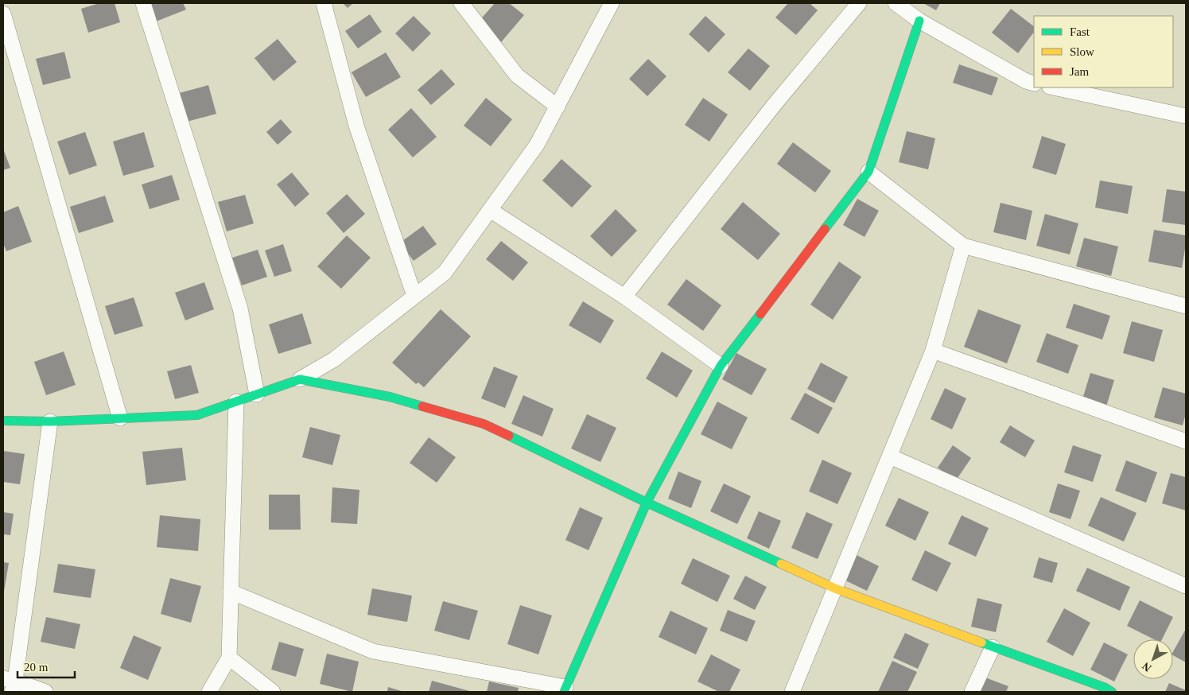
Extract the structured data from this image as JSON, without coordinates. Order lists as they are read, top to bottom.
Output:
{
  "legend": ["Fast", "Slow", "Jam"],
  "scale_bar": "20 m",
  "north": "bottom left"
}
